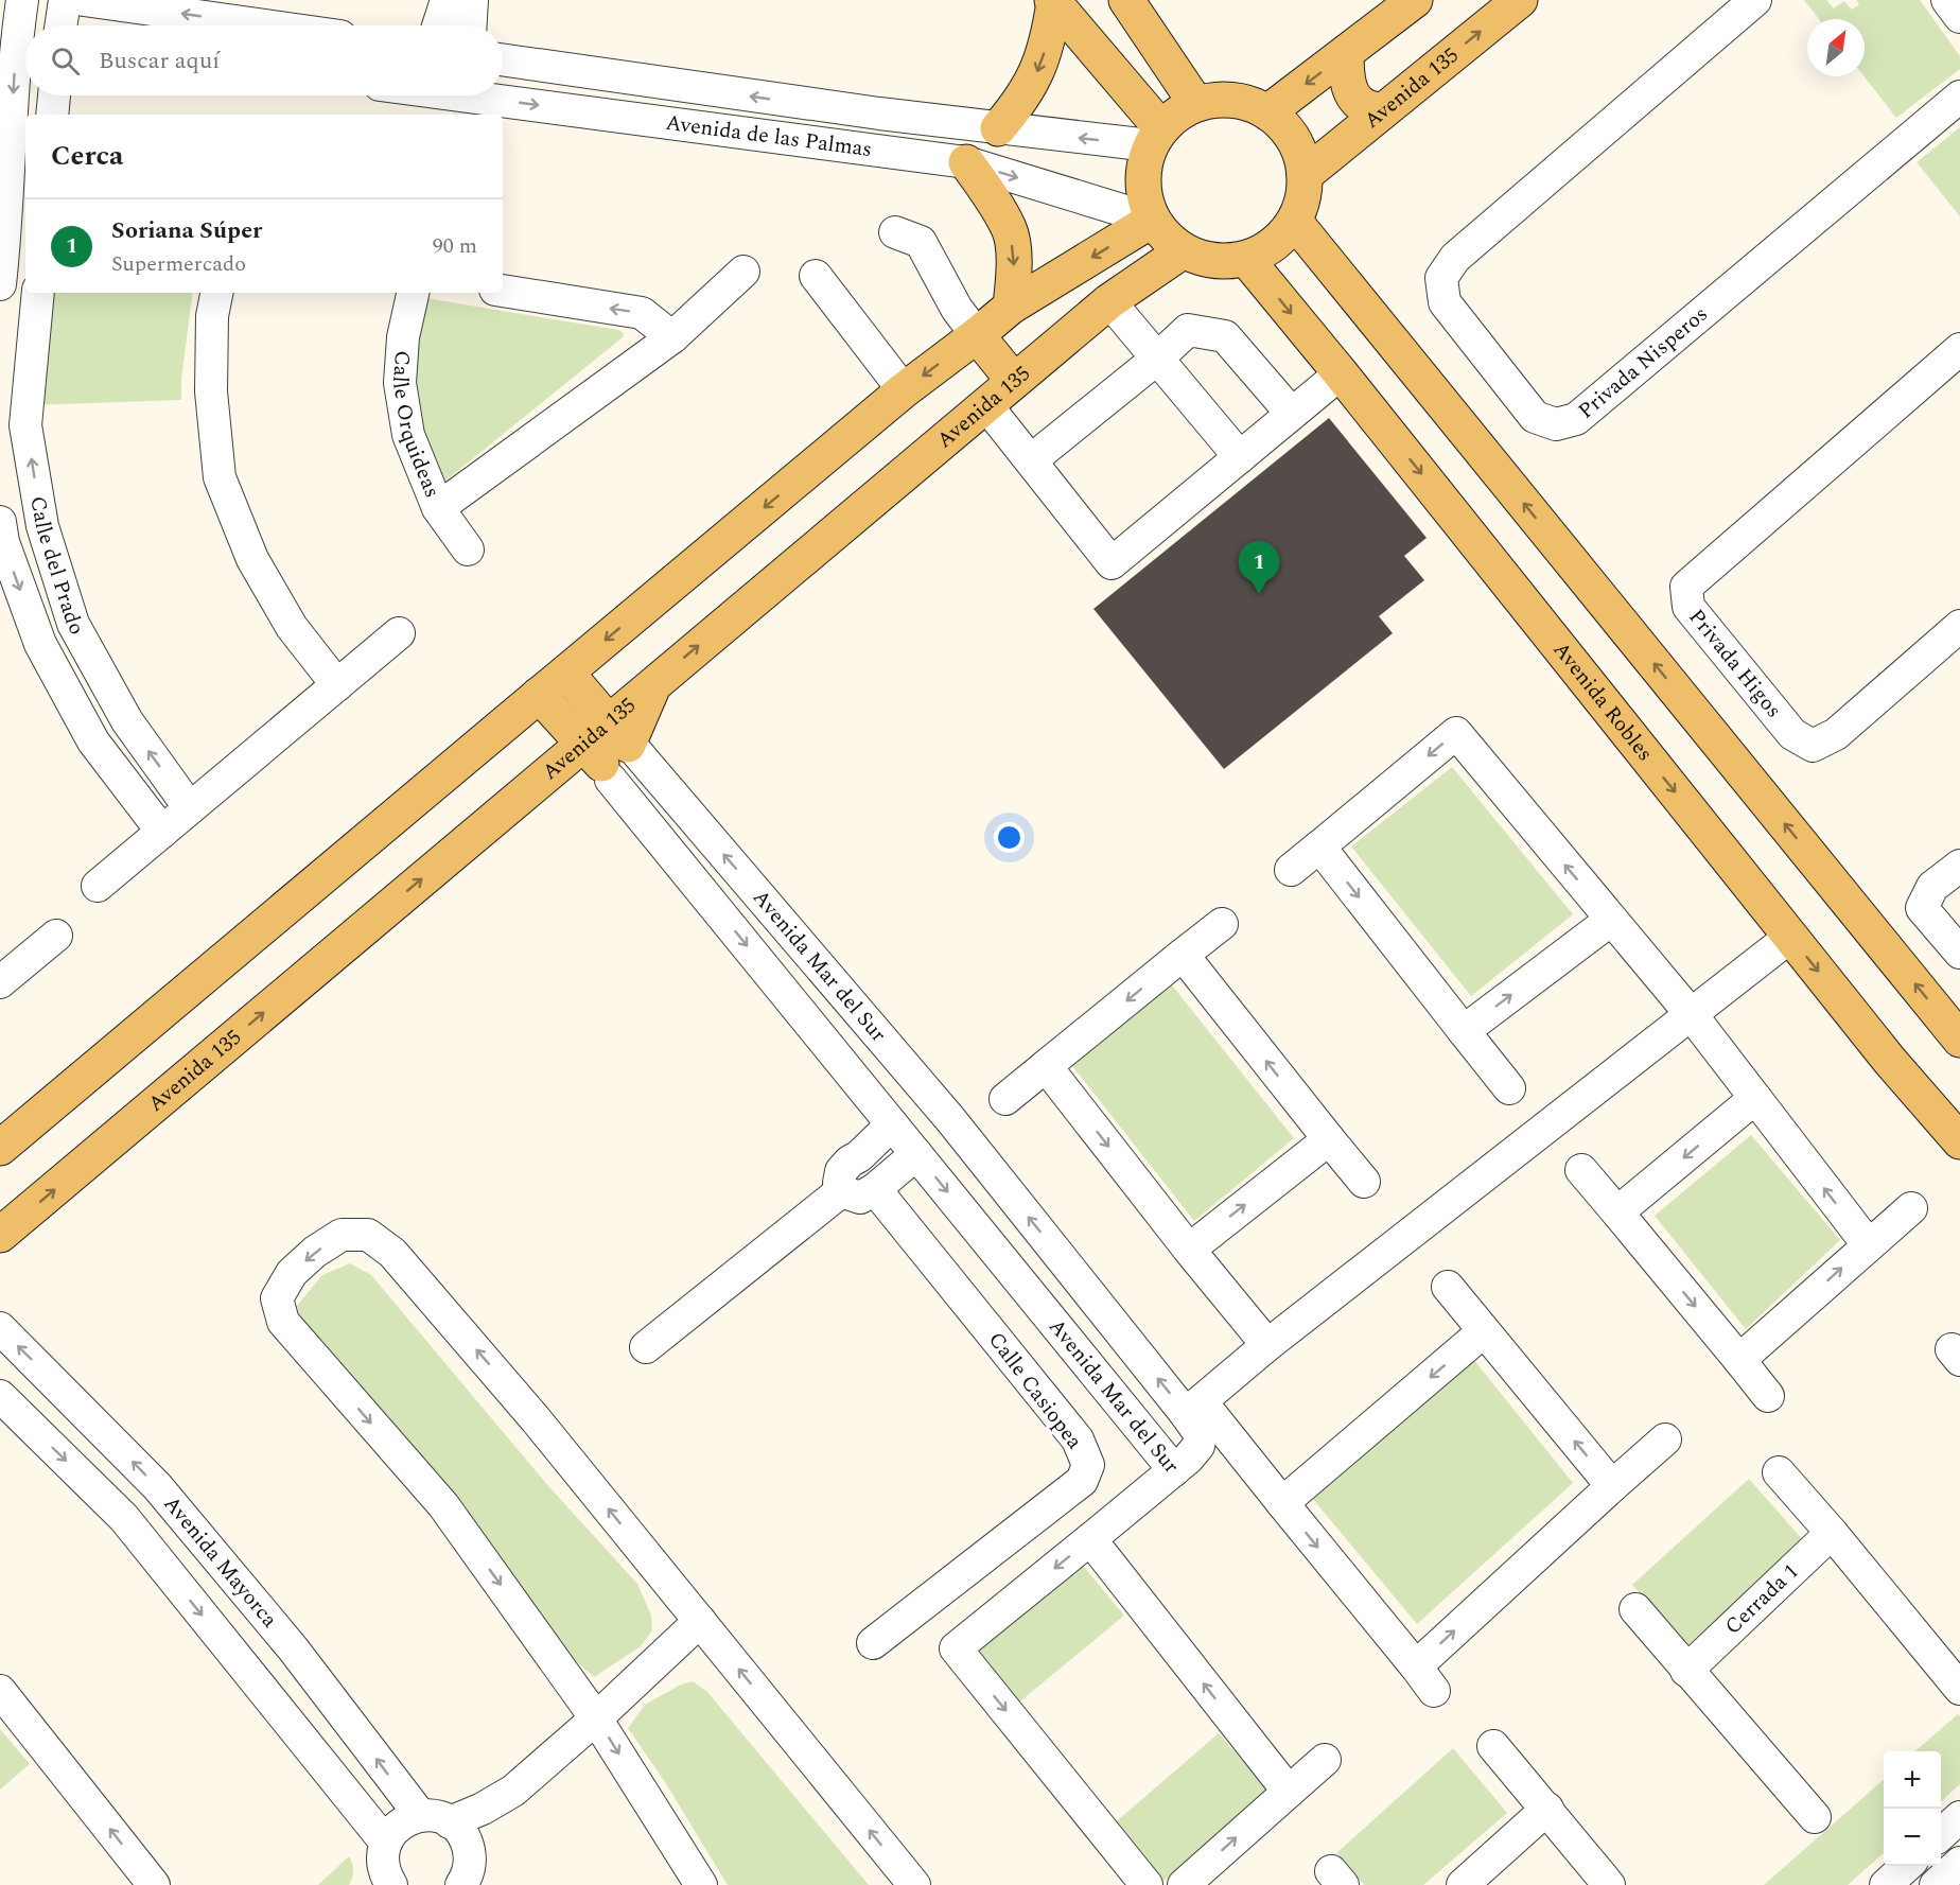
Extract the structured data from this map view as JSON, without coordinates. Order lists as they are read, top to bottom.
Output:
{
  "streets": {
    "main road": ["Avenida 135", "Avenida Robles"],
    "street": [
      "Avenida de las Palmas",
      "Privada Nisperos",
      "Calle Orquideas",
      "Calle del Prado",
      "Privada Higos",
      "Avenida Mar del Sur",
      "Calle Casiopea",
      "Avenida Mayorca",
      "Cerrada 1"
    ]
  },
  "crossings": [
    ["Avenida 135", "Avenida de las Palmas"],
    ["Avenida 135", "Avenida Robles"],
    ["Avenida 135", "Avenida Mar del Sur"],
    ["Avenida de las Palmas", "Avenida Robles"]
  ],
  "north": "top right",
  "page": {
    "search": "Buscar aquí",
    "heading": "Cerca",
    "list": [
      {
        "mark": "1",
        "name": "Soriana Súper",
        "note": "Supermercado",
        "value": "90 m"
      }
    ],
    "pins": "1",
    "map_buttons": ["+", "−"]
  }
}
